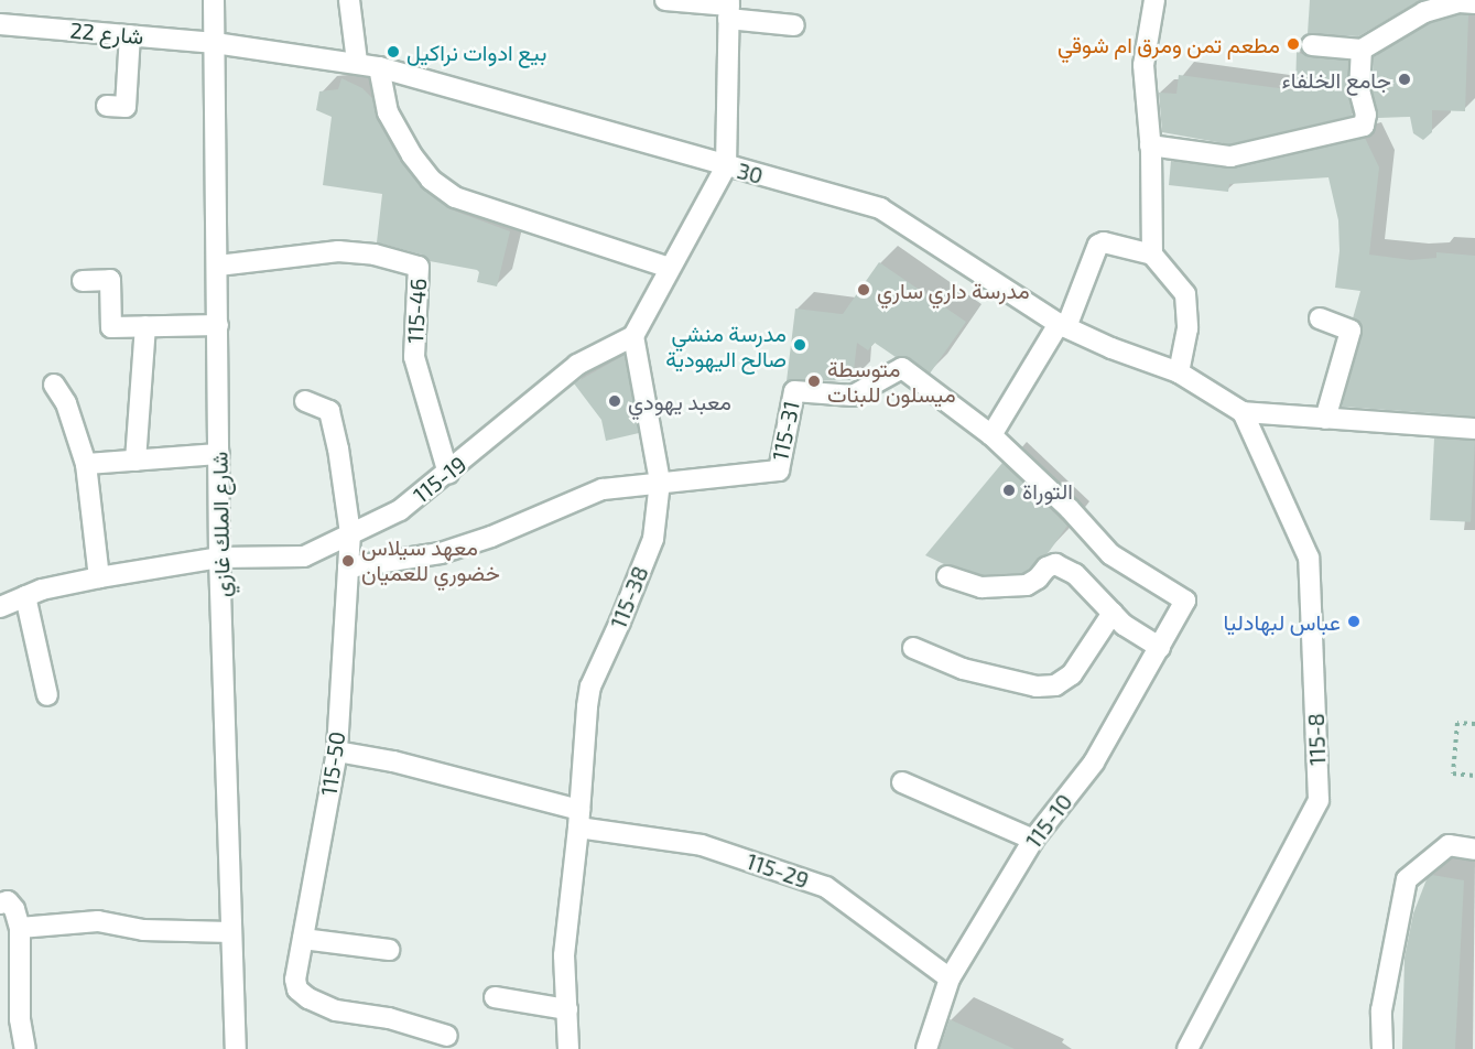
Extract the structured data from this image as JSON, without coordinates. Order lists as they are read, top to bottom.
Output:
{
  "streets": {
    "street": [
      "شارع 22",
      "30",
      "115-46",
      "115-31",
      "115-19",
      "شارع الملك غازي",
      "115-38",
      "115-8",
      "115-50",
      "115-10",
      "115-29"
    ]
  },
  "crossings": [
    ["شارع 22", "30"],
    ["شارع 22", "شارع الملك غازي"],
    ["30", "شارع الملك غازي"],
    ["30", "115-8"],
    ["115-46", "115-19"],
    ["115-46", "شارع الملك غازي"],
    ["115-31", "115-38"],
    ["115-31", "115-50"],
    ["115-31", "115-10"],
    ["115-19", "شارع الملك غازي"],
    ["115-19", "115-38"],
    ["115-19", "115-50"],
    ["115-38", "115-29"],
    ["115-10", "115-29"]
  ],
  "places": [
    "مطعم تمن ومرق ام شوقي",
    "بيع ادوات نراكيل",
    "جامع الخلفاء",
    "مدرسة داري ساري",
    "مدرسة منشي صالح اليهودية",
    "متوسطة ميسلون للبنات",
    "معبد يهودي",
    "التوراة",
    "معهد سيلاس خضوري للعميان",
    "عباس لبهادليا"
  ]
}
